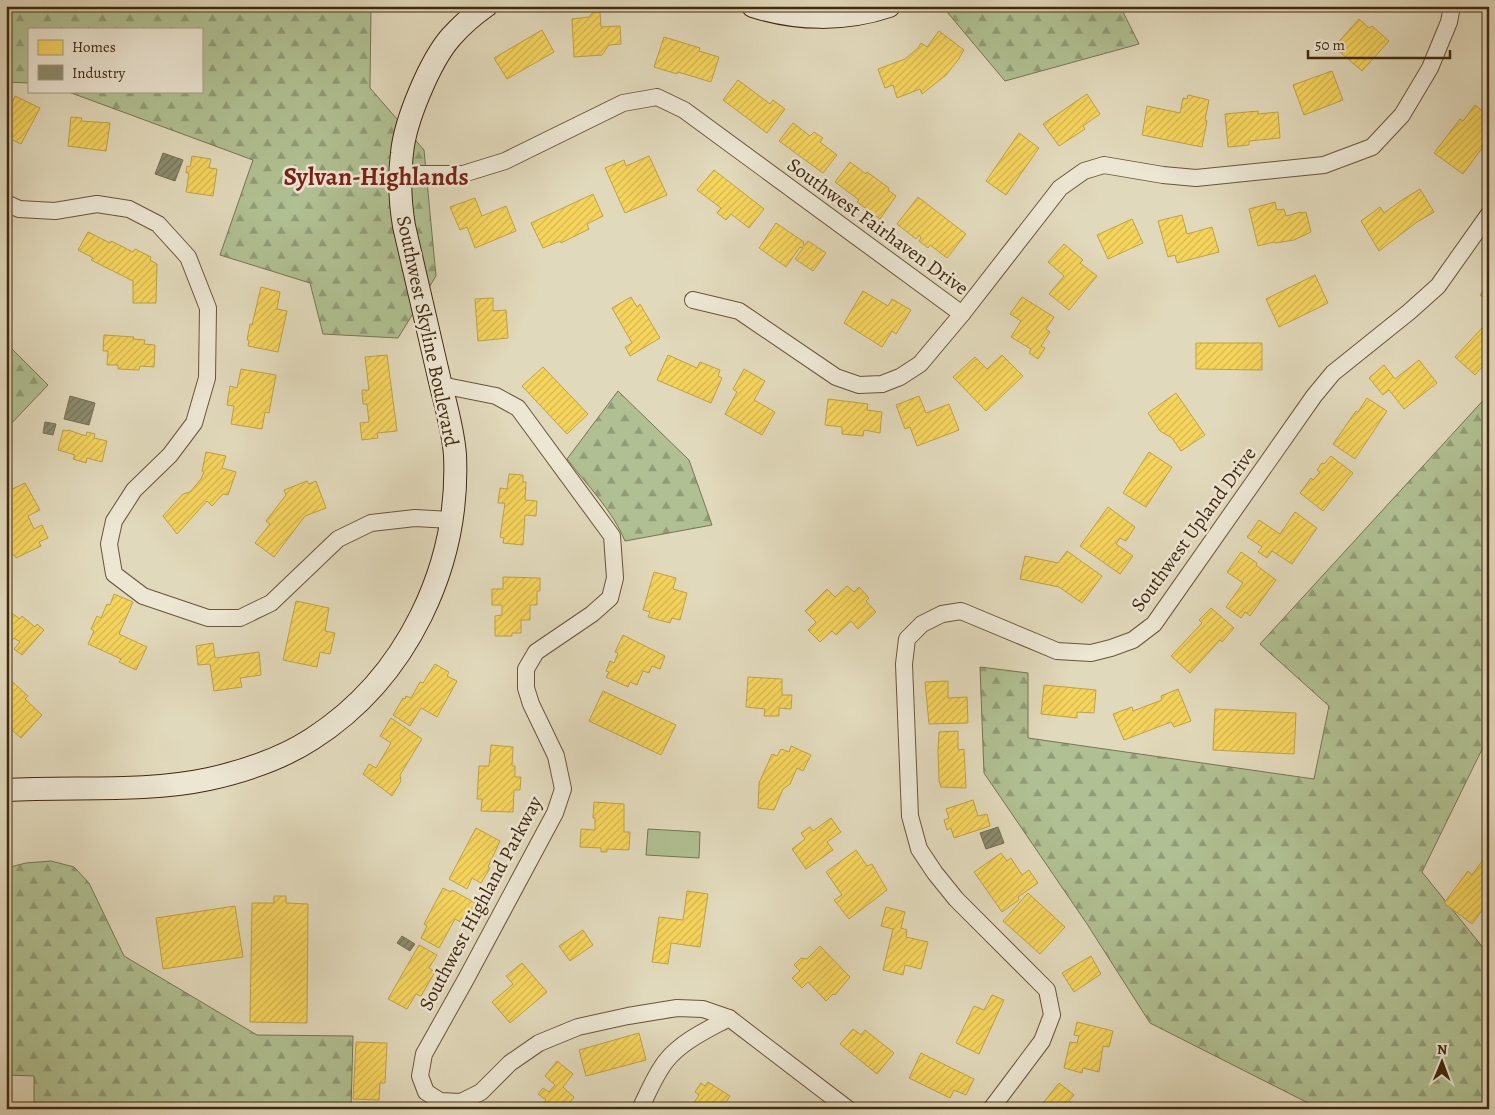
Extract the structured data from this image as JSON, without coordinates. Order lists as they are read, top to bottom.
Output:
{
  "streets": {
    "main road": ["Southwest Skyline Boulevard"],
    "street": ["Southwest Fairhaven Drive", "Southwest Upland Drive", "Southwest Highland Parkway"]
  },
  "crossings": [
    ["Southwest Fairhaven Drive", "Southwest Skyline Boulevard"],
    ["Southwest Skyline Boulevard", "Southwest Highland Parkway"]
  ],
  "districts": ["Sylvan-Highlands"],
  "legend": ["Homes", "Industry"],
  "scale_bar": "50 m",
  "north": "top"
}
